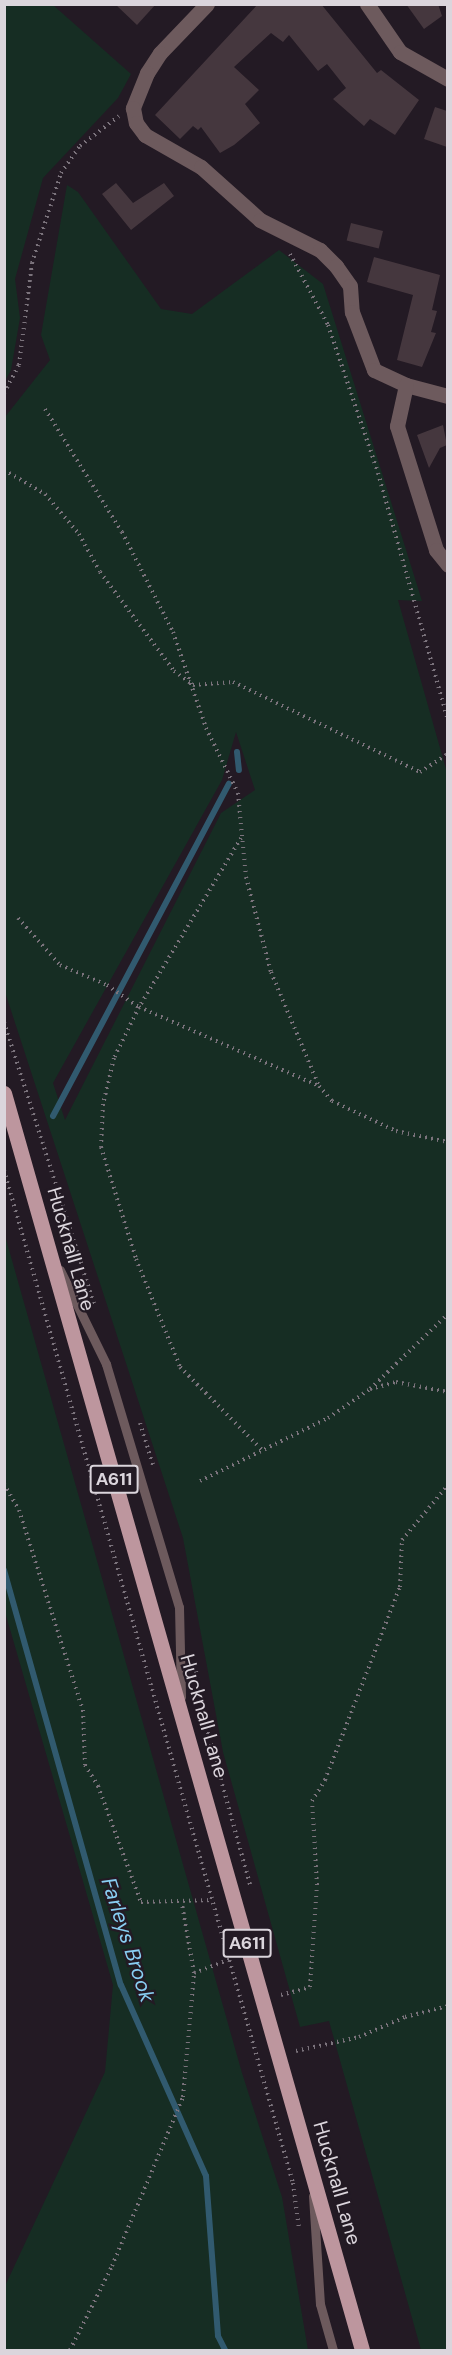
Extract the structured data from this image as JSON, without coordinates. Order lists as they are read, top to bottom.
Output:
{
  "streets": {
    "main road": ["Hucknall Lane", "A611"]
  },
  "water": ["Farleys Brook"]
}
